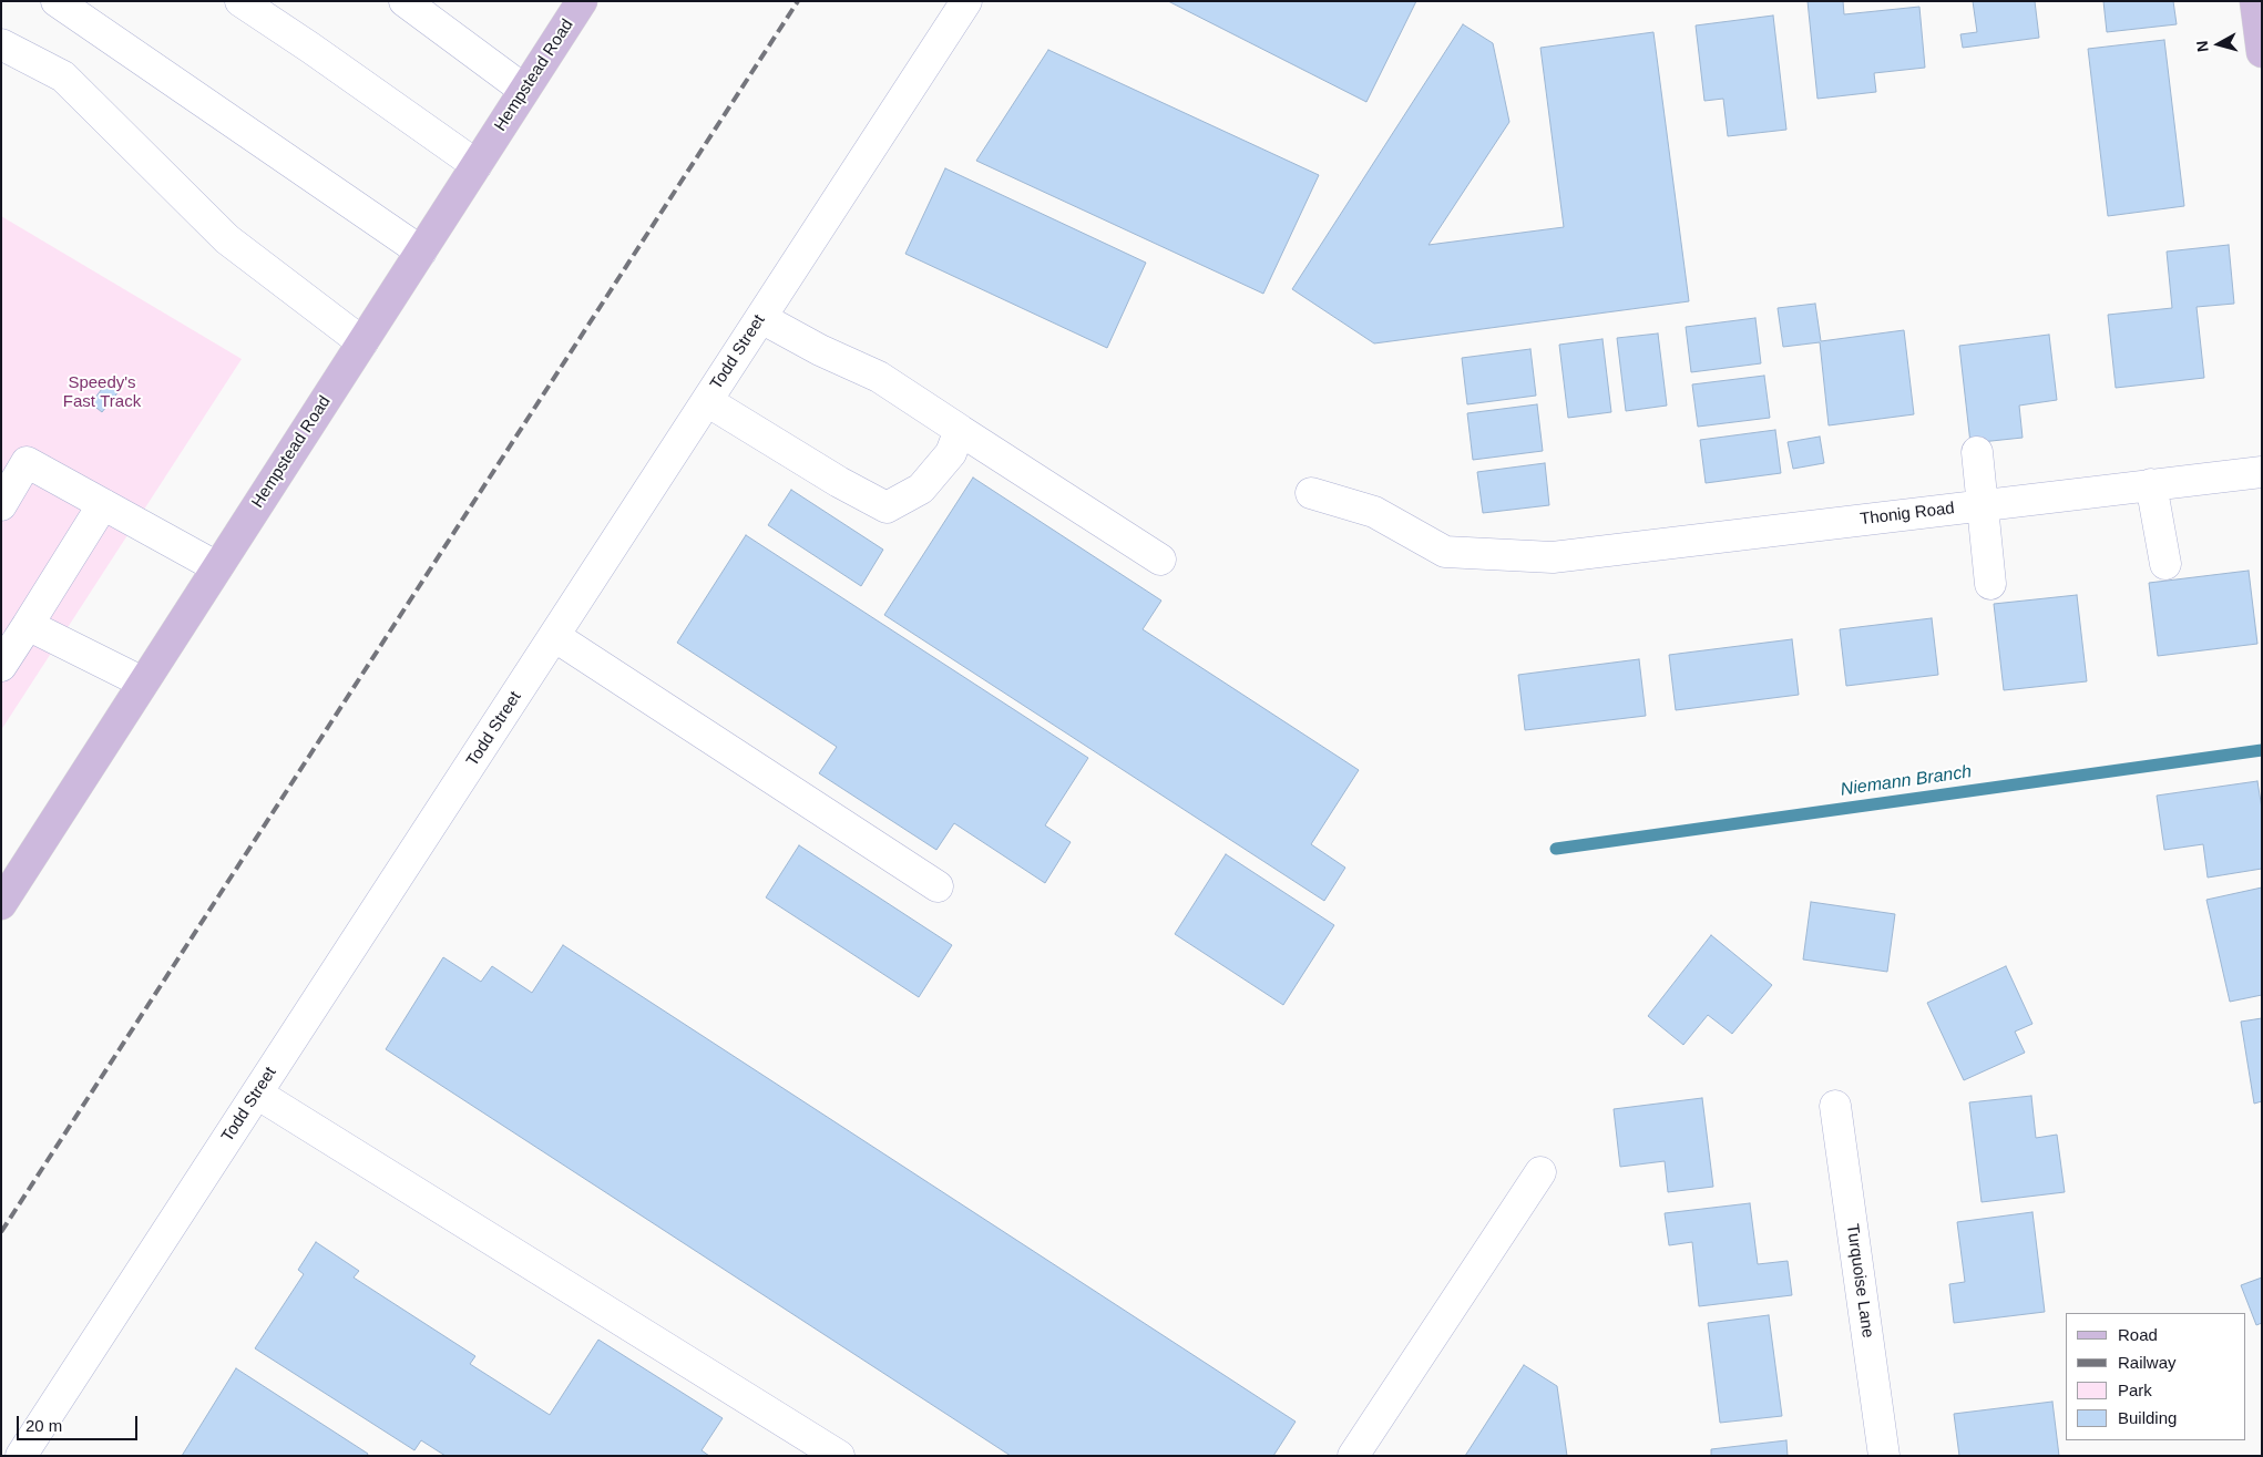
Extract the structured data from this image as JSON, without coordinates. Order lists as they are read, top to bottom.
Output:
{
  "streets": {
    "main road": ["Hempstead Road"],
    "street": ["Todd Street", "Thonig Road", "Turquoise Lane"]
  },
  "water": ["Niemann Branch"],
  "parks": ["Speedy's Fast Track"],
  "legend": [
    "Road",
    "Railway",
    "Park",
    "Building"
  ],
  "scale_bar": "20 m",
  "north": "left"
}
